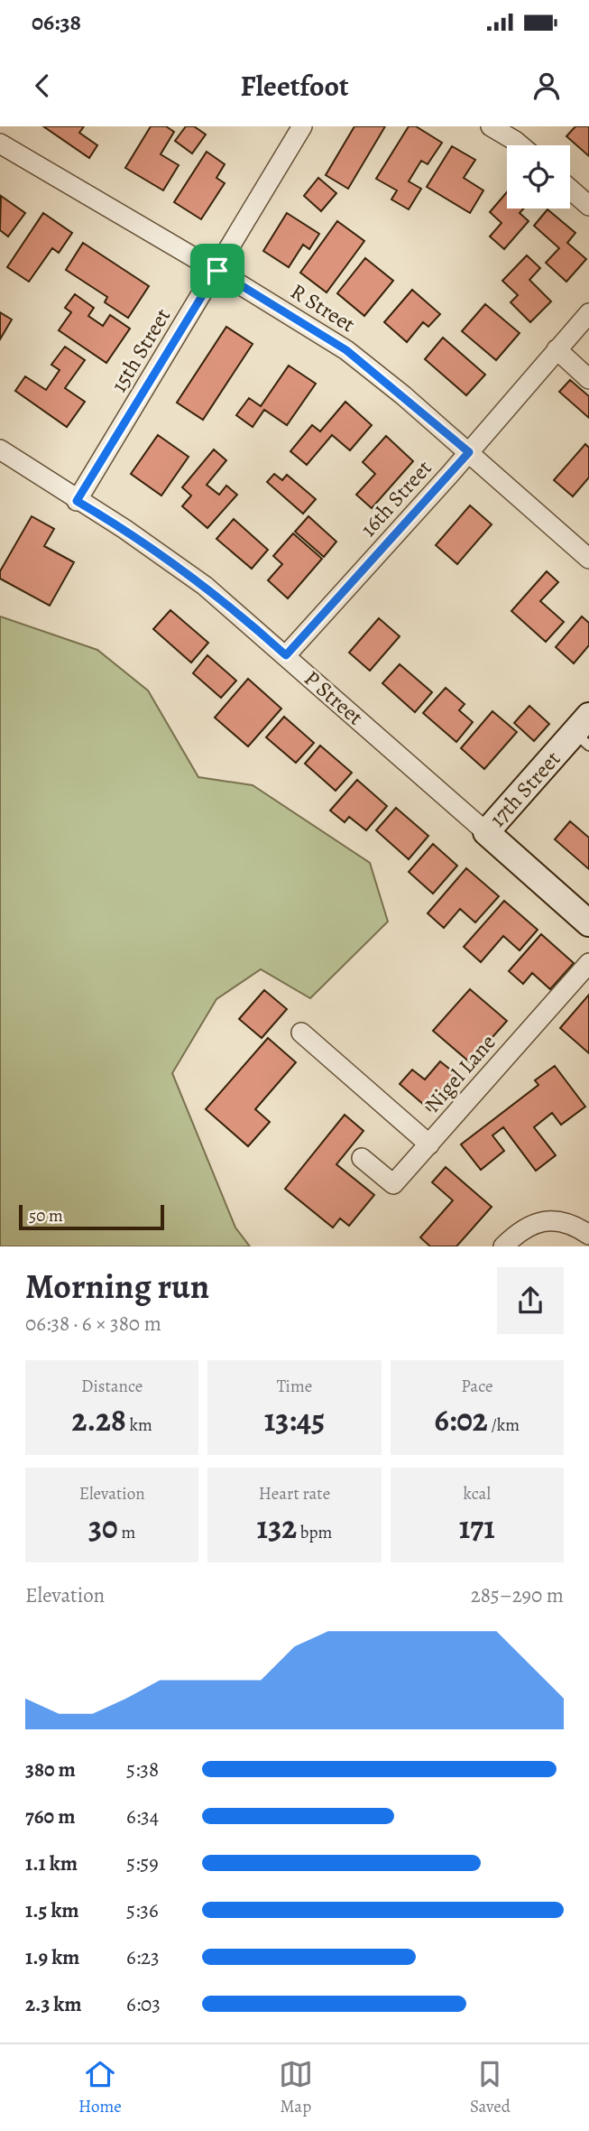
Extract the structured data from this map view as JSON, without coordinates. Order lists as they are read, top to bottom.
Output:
{
  "streets": {
    "street": [
      "R Street",
      "15th Street",
      "16th Street",
      "P Street",
      "17th Street",
      "Nigel Lane"
    ]
  },
  "crossings": [
    ["R Street", "15th Street"],
    ["R Street", "16th Street"],
    ["15th Street", "P Street"],
    ["16th Street", "P Street"],
    ["P Street", "17th Street"]
  ],
  "scale_bar": "50 m",
  "page": {
    "status": "06:38",
    "header": "Fleetfoot",
    "scale": "50 m",
    "heading": ["Morning run", "06:38 · 6 × 380 m"],
    "stats": [
      ["Distance", "2.28 km"],
      ["Time", "13:45"],
      ["Pace", "6:02 /km"],
      ["Elevation", "30 m"],
      ["Heart rate", "132 bpm"],
      ["kcal", "171"]
    ],
    "chart": ["Elevation", "285–290 m"],
    "list": [
      {
        "name": "380 m",
        "note": "5:38"
      },
      {
        "name": "760 m",
        "note": "6:34"
      },
      {
        "name": "1.1 km",
        "note": "5:59"
      },
      {
        "name": "1.5 km",
        "note": "5:36"
      },
      {
        "name": "1.9 km",
        "note": "6:23"
      },
      {
        "name": "2.3 km",
        "note": "6:03"
      }
    ],
    "tabs": ["Home", "Map", "Saved"]
  }
}
